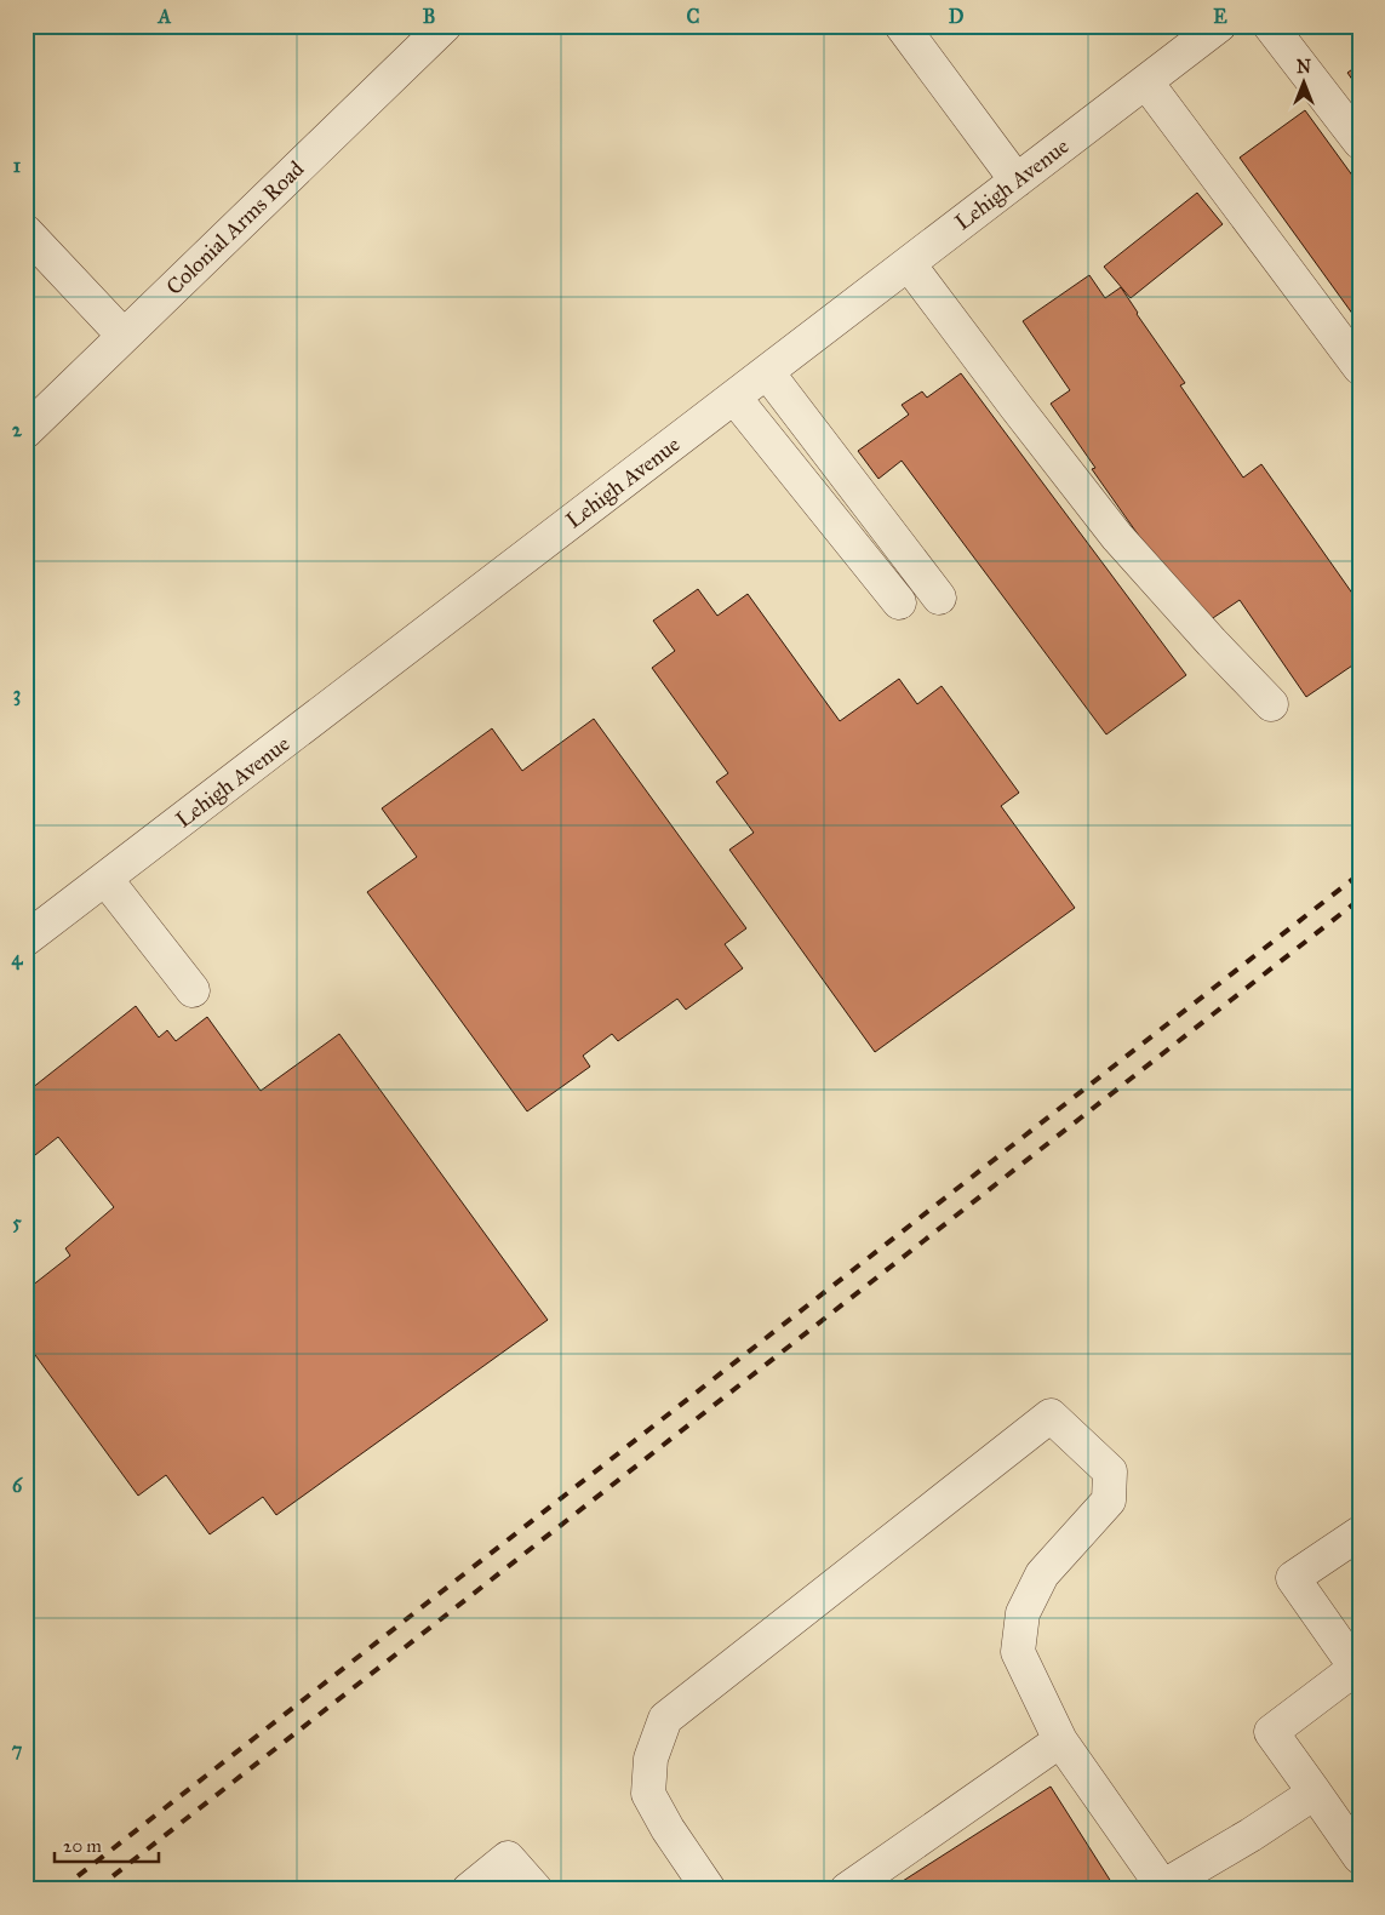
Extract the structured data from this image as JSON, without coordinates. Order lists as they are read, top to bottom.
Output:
{
  "streets": {
    "street": ["Lehigh Avenue", "Colonial Arms Road"]
  },
  "scale_bar": "20 m",
  "north": "top",
  "grid": {
    "columns": [
      "A",
      "B",
      "C",
      "D",
      "E"
    ],
    "rows": [
      "1",
      "2",
      "3",
      "4",
      "5",
      "6",
      "7"
    ]
  }
}
